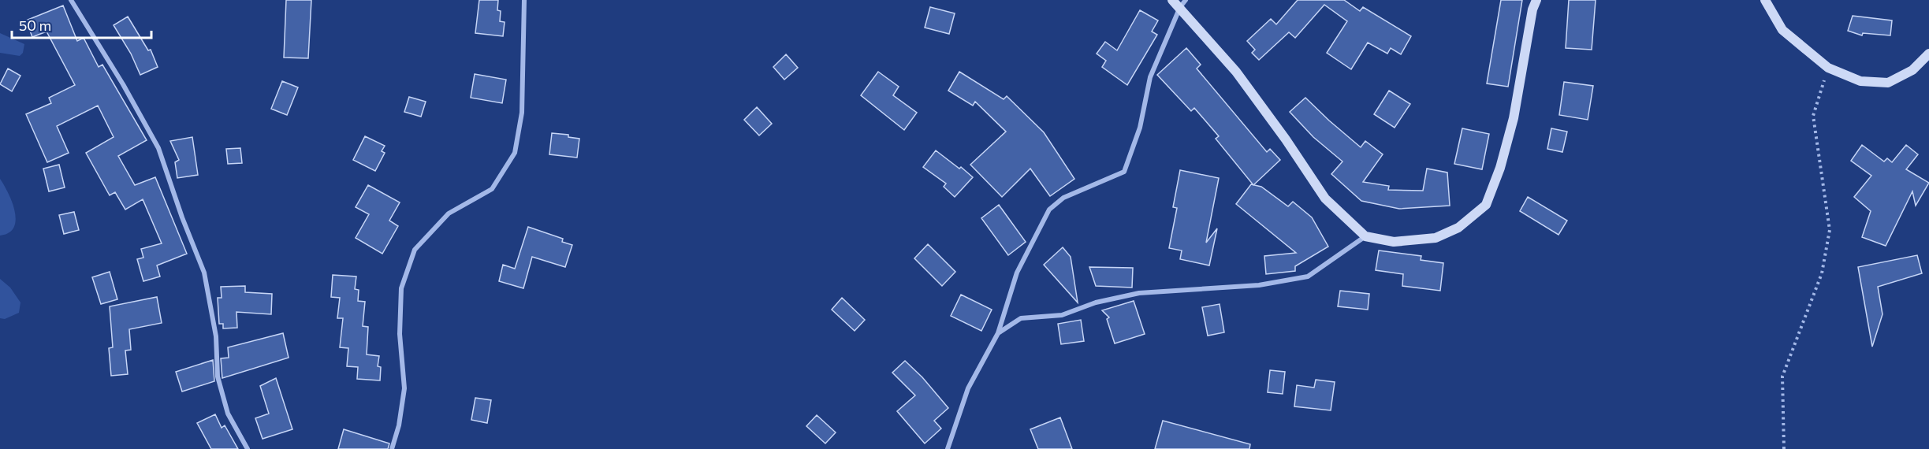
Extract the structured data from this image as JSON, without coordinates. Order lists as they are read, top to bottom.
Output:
{
  "scale_bar": "50 m"
}
